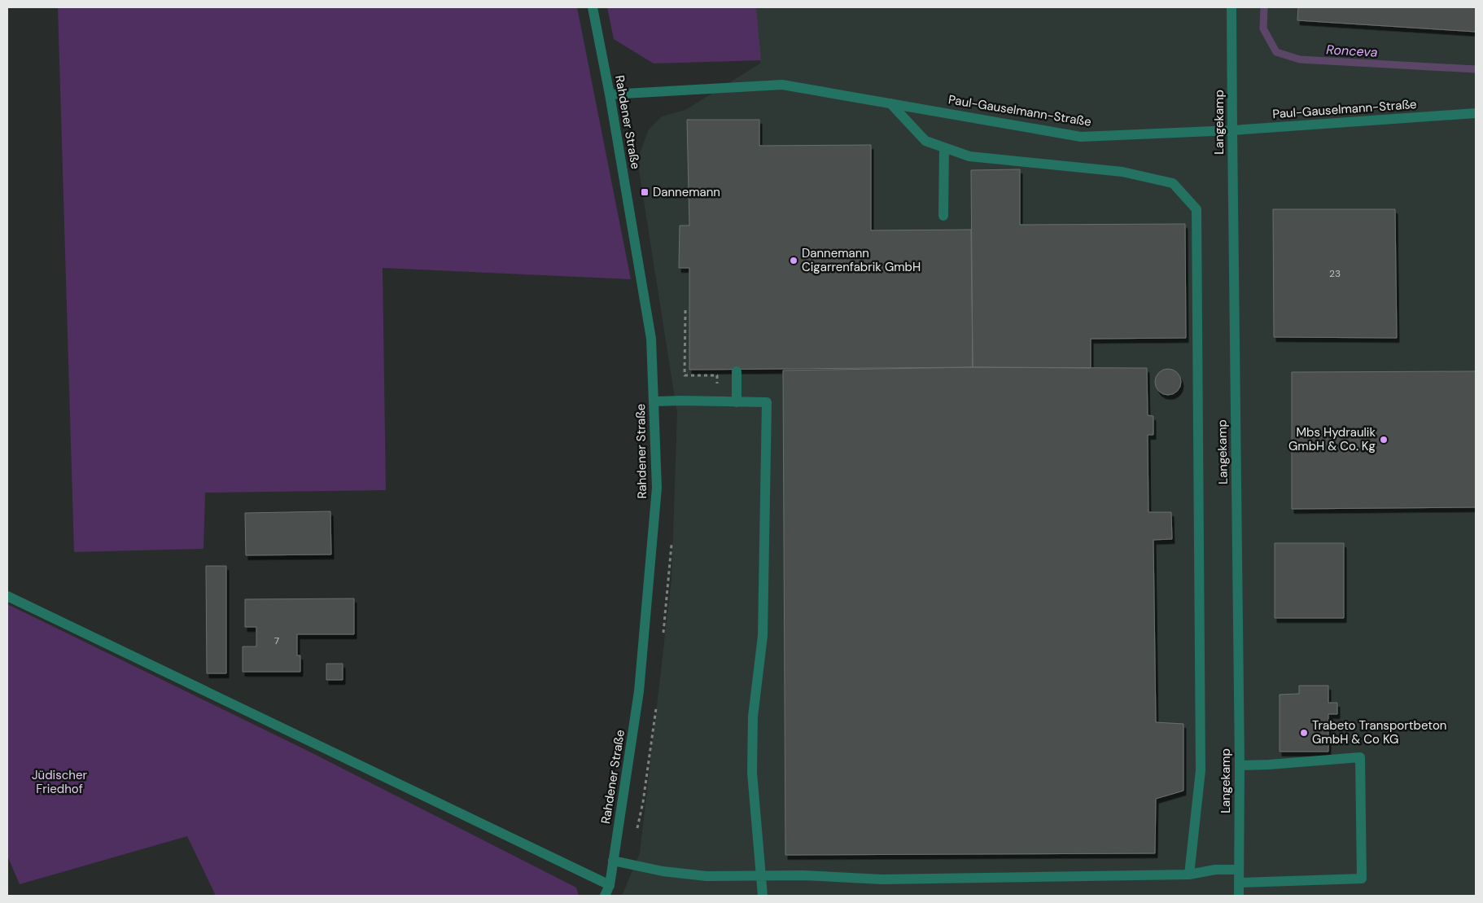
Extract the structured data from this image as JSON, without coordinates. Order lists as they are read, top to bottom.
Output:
{
  "streets": {
    "street": ["Paul-Gauselmann-Straße", "Rahdener Straße", "Langekamp"]
  },
  "crossings": [
    ["Paul-Gauselmann-Straße", "Rahdener Straße"],
    ["Paul-Gauselmann-Straße", "Langekamp"]
  ],
  "water": ["Ronceva"],
  "parks": ["Jüdischer Friedhof"],
  "places": {
    "transit": ["Dannemann"],
    "other": ["Dannemann Cigarrenfabrik GmbH", "Mbs Hydraulik GmbH & Co. Kg", "Trabeto Transportbeton GmbH & Co KG"]
  },
  "house_numbers": ["23", "7"]
}
